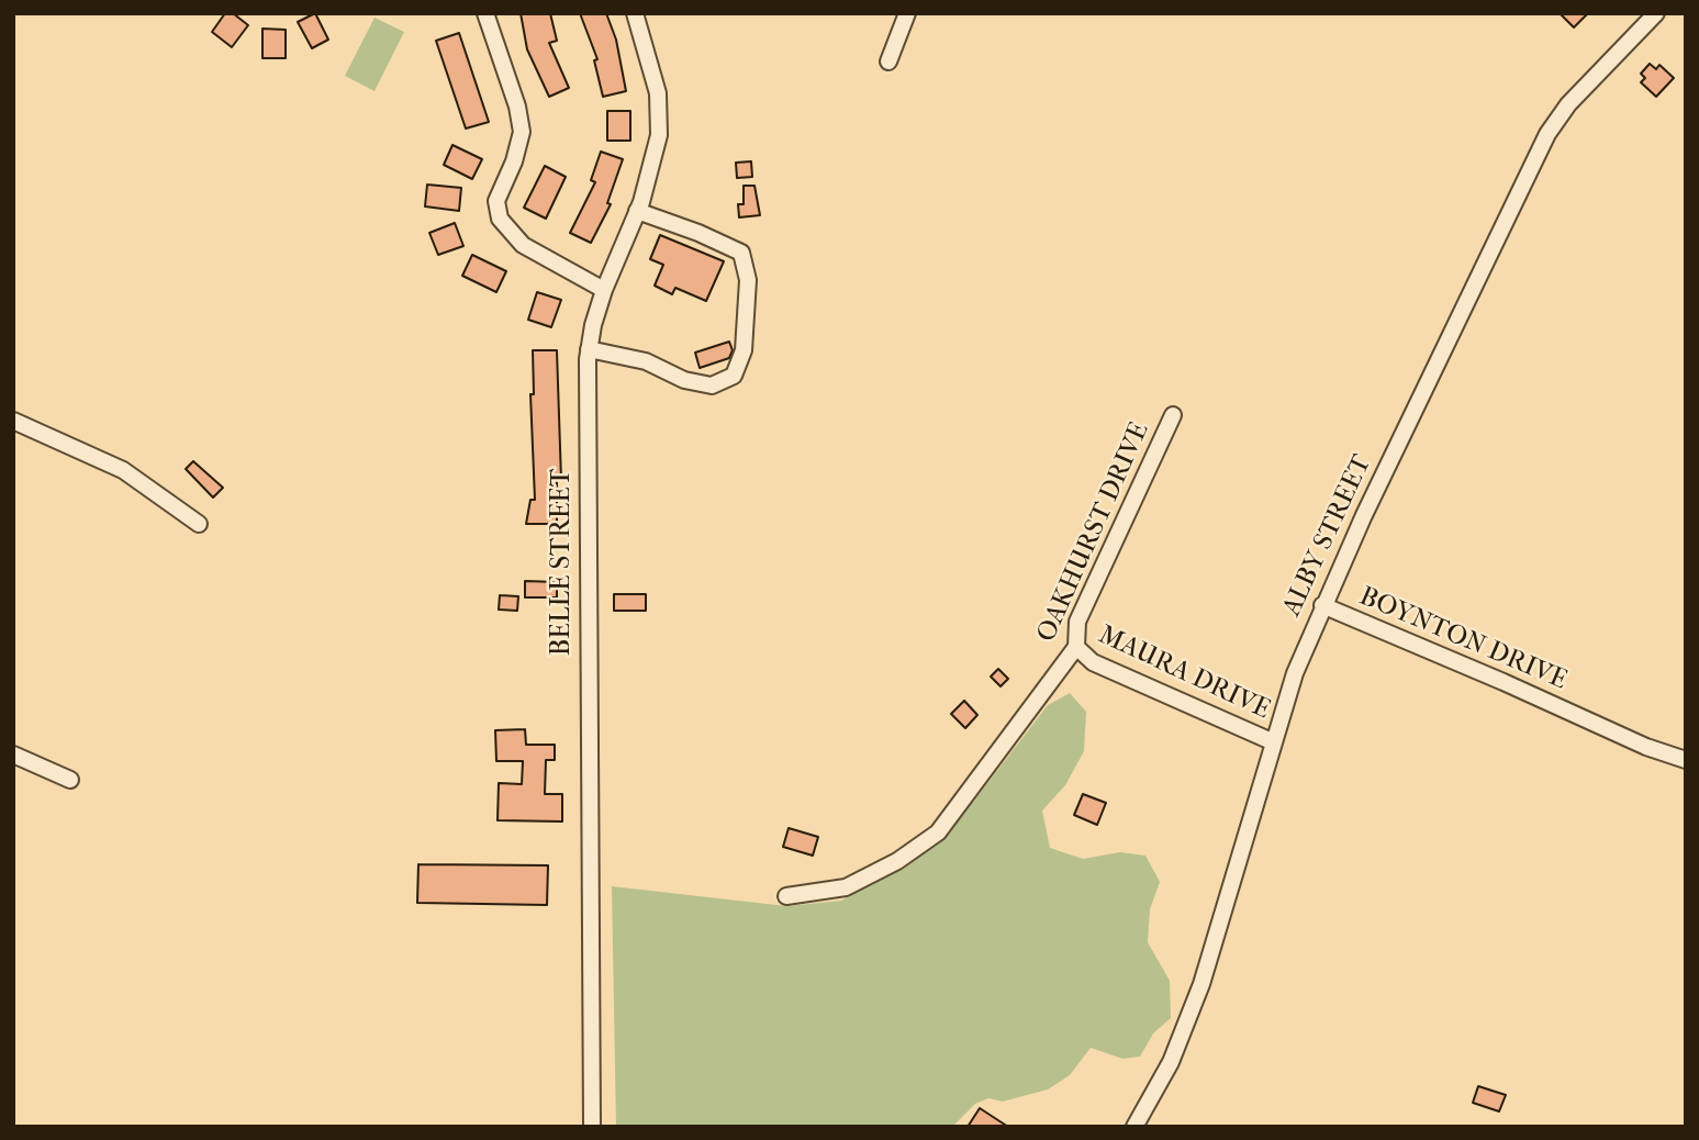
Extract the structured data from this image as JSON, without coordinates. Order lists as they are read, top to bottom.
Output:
{
  "streets": {
    "street": [
      "OAKHURST DRIVE",
      "ALBY STREET",
      "BELLE STREET",
      "BOYNTON DRIVE",
      "MAURA DRIVE"
    ]
  },
  "crossings": [
    ["OAKHURST DRIVE", "MAURA DRIVE"],
    ["ALBY STREET", "BOYNTON DRIVE"],
    ["ALBY STREET", "MAURA DRIVE"]
  ]
}
